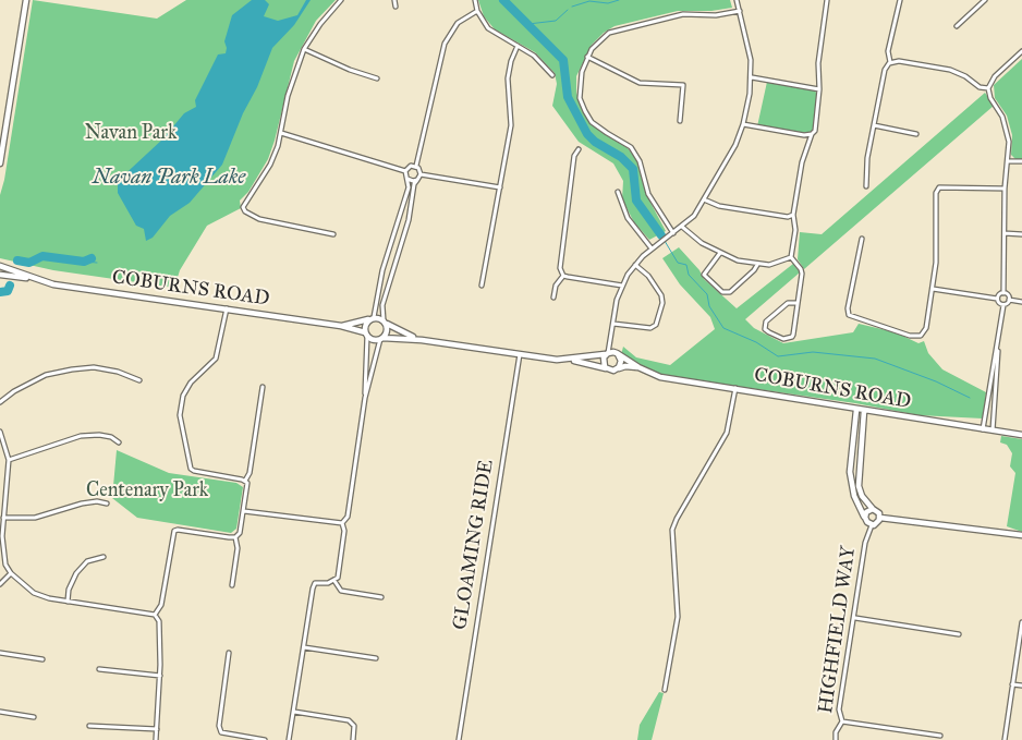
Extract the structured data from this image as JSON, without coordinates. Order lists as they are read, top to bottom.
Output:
{
  "streets": {
    "street": ["COBURNS ROAD", "GLOAMING RIDE", "HIGHFIELD WAY"]
  },
  "water": ["Navan Park Lake"],
  "parks": ["Navan Park", "Centenary Park"]
}
